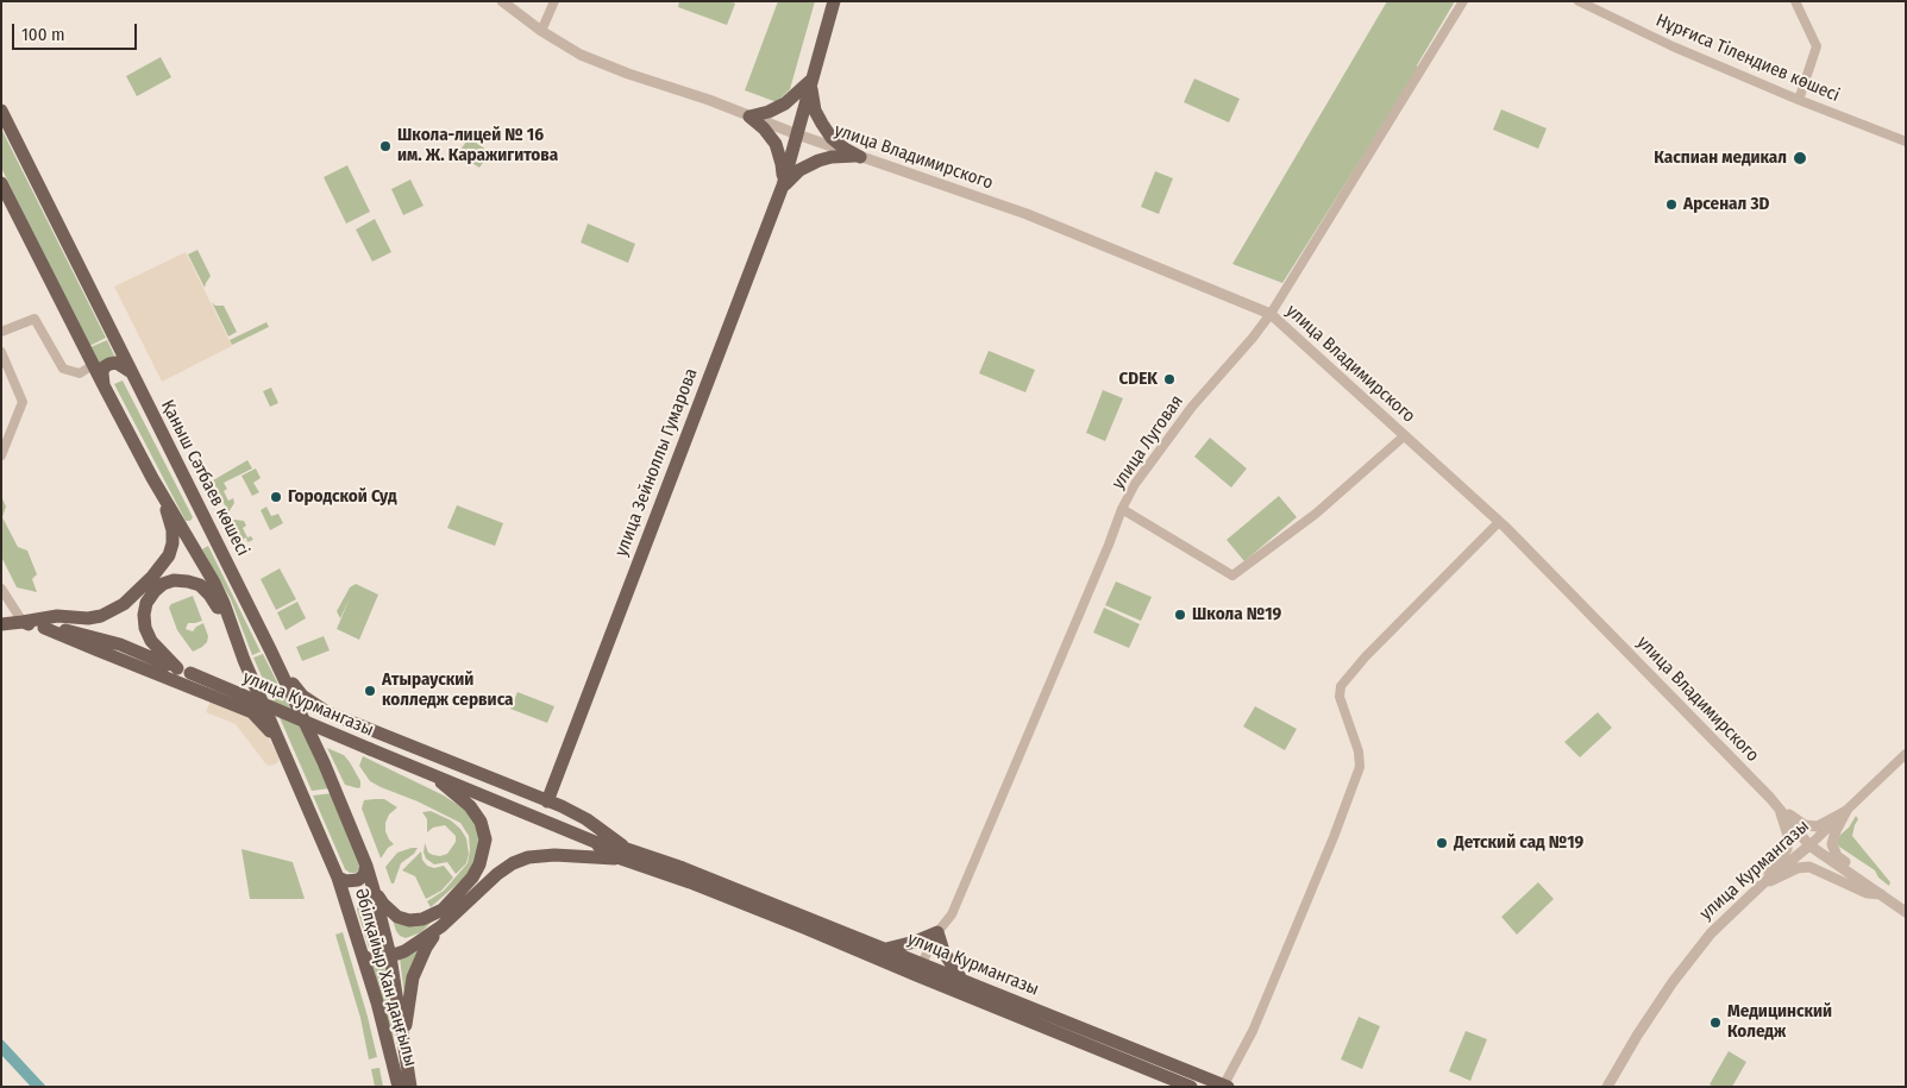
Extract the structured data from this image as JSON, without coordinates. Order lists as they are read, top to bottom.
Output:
{
  "streets": {
    "main road": [
      "улица Зейноллы Гумарова",
      "Қаныш Сәтбаев көшесі",
      "улица Курмангазы",
      "Әбілқайыр Хан даңғылы"
    ],
    "street": ["Нұрғиса Тілендиев көшесі", "улица Владимирского", "улица Луговая"]
  },
  "crossings": [
    ["улица Владимирского", "улица Луговая"],
    ["улица Владимирского", "улица Зейноллы Гумарова"],
    ["улица Владимирского", "улица Курмангазы"],
    ["улица Луговая", "улица Курмангазы"],
    ["Қаныш Сәтбаев көшесі", "Әбілқайыр Хан даңғылы"]
  ],
  "places": [
    "Школа-лицей № 16 им. Ж. Каражигитова",
    "Каспиан медикал",
    "Арсенал 3D",
    "CDEK",
    "Городской Суд",
    "Школа №19",
    "Атырауский колледж сервиса",
    "Детский сад №19",
    "Медицинский Коледж"
  ],
  "scale_bar": "100 m"
}
